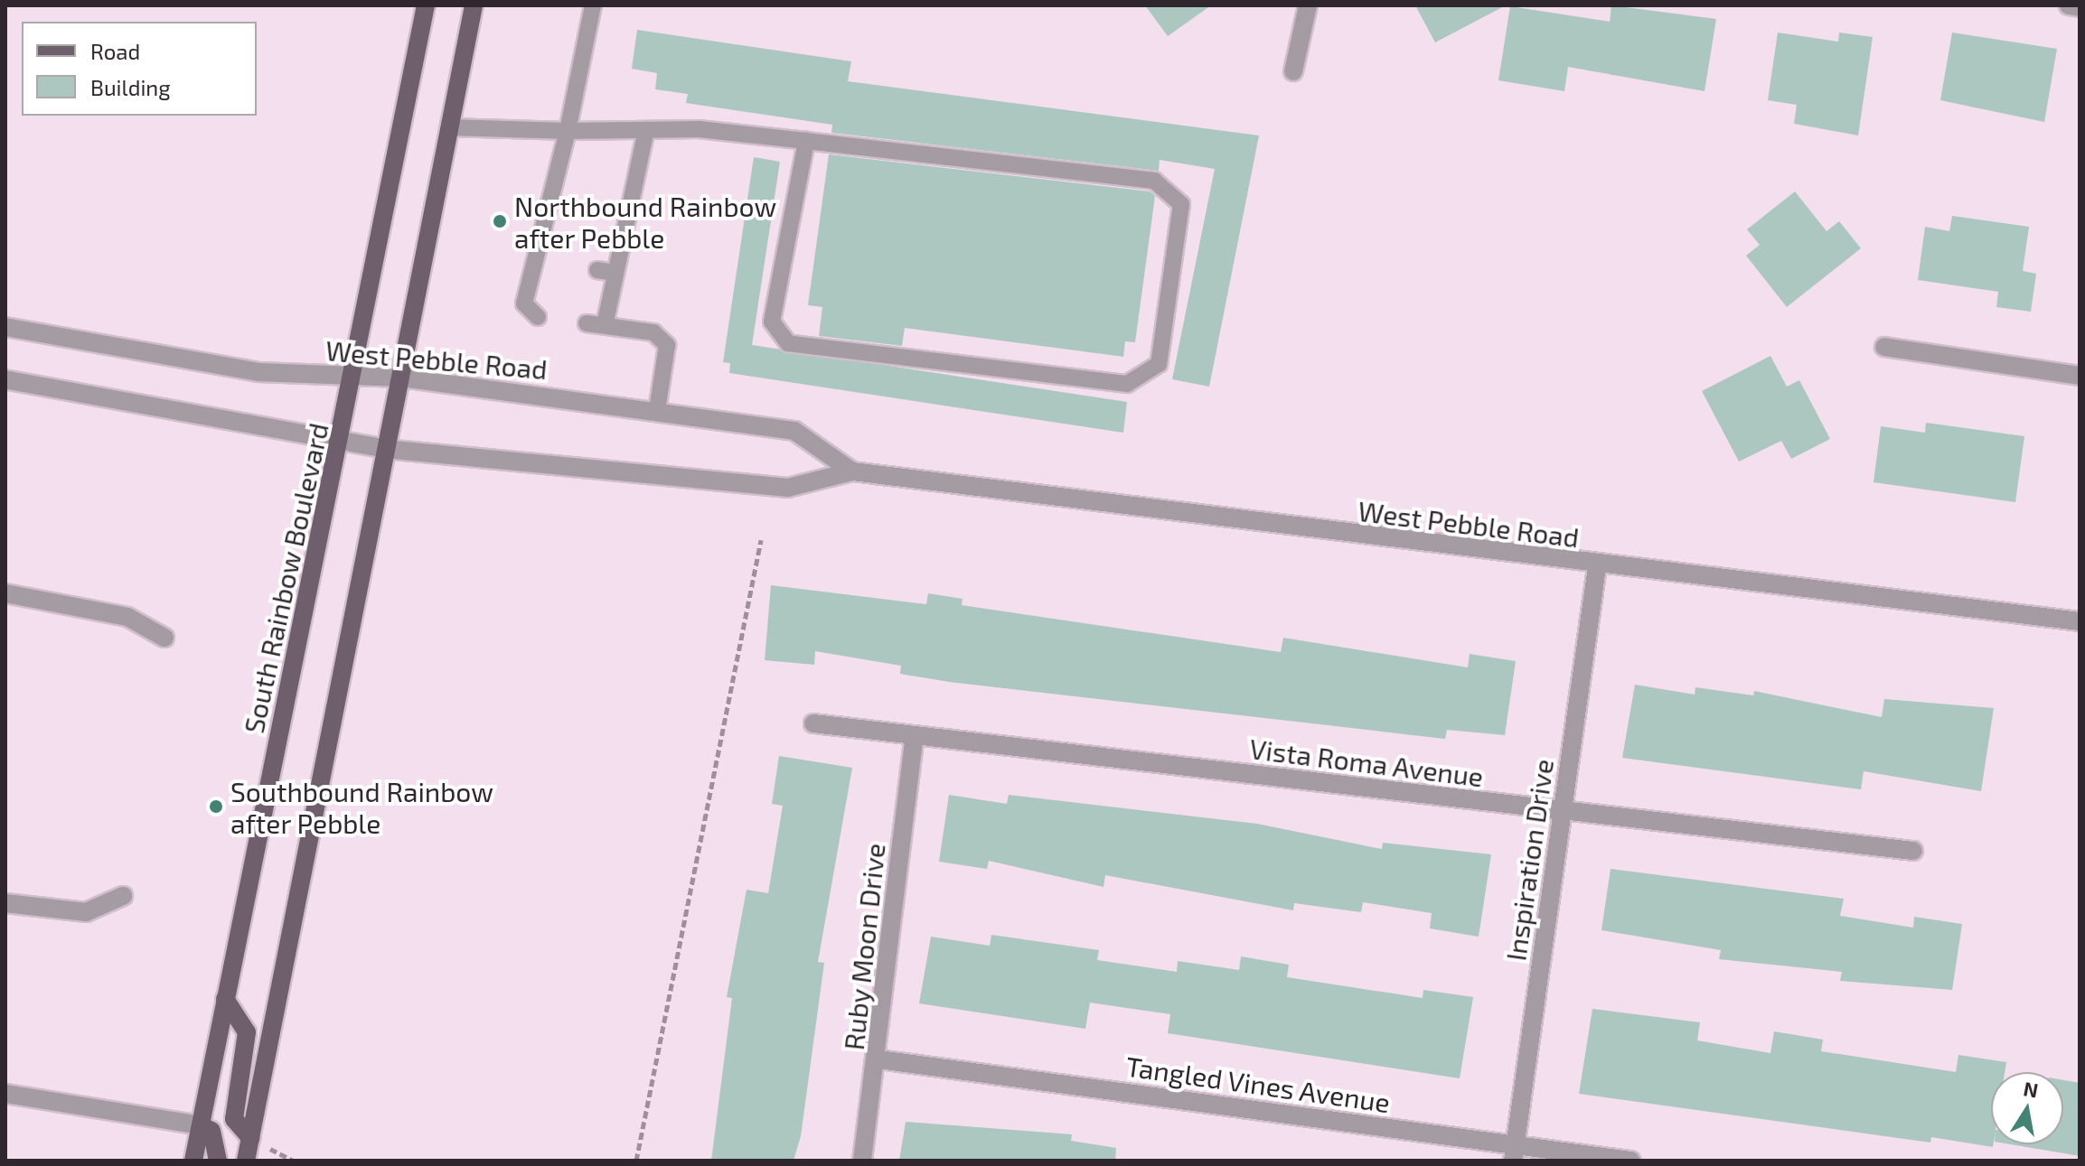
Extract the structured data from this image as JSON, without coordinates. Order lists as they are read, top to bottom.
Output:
{
  "streets": {
    "main road": ["South Rainbow Boulevard"],
    "street": [
      "West Pebble Road",
      "Vista Roma Avenue",
      "Inspiration Drive",
      "Ruby Moon Drive",
      "Tangled Vines Avenue"
    ]
  },
  "crossings": [
    ["West Pebble Road", "South Rainbow Boulevard"],
    ["West Pebble Road", "Inspiration Drive"],
    ["Vista Roma Avenue", "Inspiration Drive"],
    ["Vista Roma Avenue", "Ruby Moon Drive"],
    ["Inspiration Drive", "Tangled Vines Avenue"],
    ["Ruby Moon Drive", "Tangled Vines Avenue"]
  ],
  "places": ["Northbound Rainbow after Pebble", "Southbound Rainbow after Pebble"],
  "legend": ["Road", "Building"],
  "north": "top"
}
